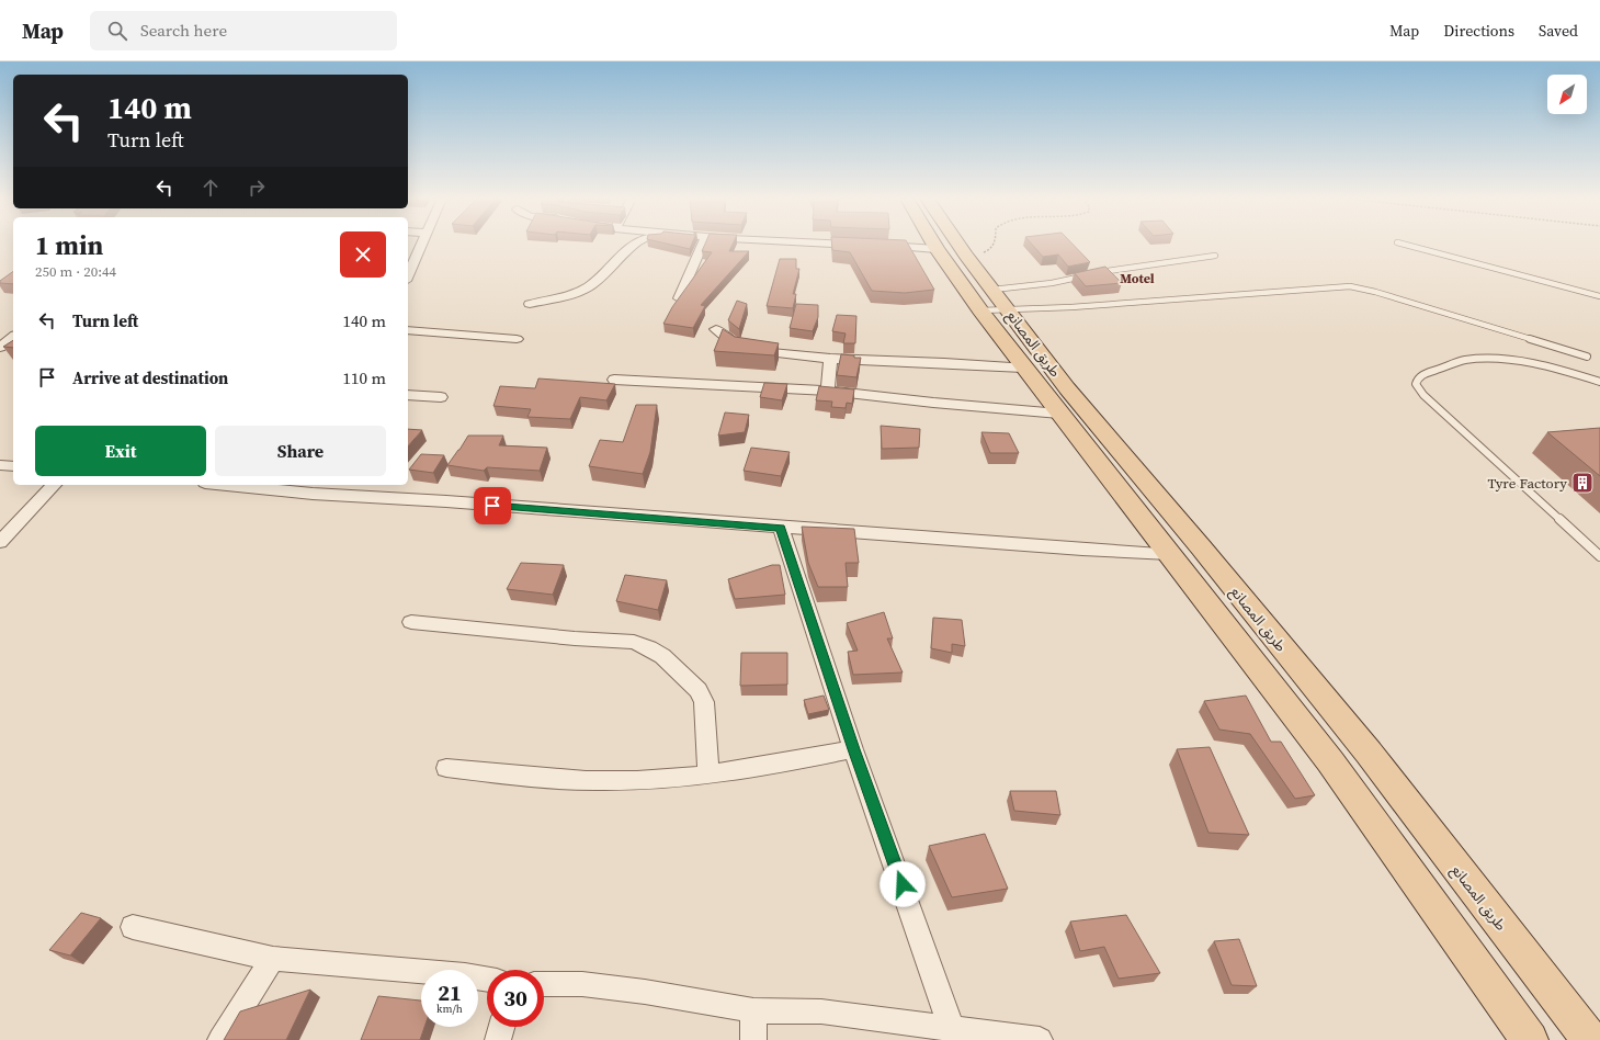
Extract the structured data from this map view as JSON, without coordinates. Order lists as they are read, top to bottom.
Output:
{
  "streets": {
    "main road": ["طريق المصانع"]
  },
  "districts": ["Motel"],
  "places": {
    "building": ["Tyre Factory"]
  },
  "north": "bottom left",
  "page": {
    "header": "Map",
    "search": "Search here",
    "nav": ["Map", "Directions", "Saved"],
    "turn": ["140 m", "Turn left"],
    "heading": ["1 min", "250 m · 20:44"],
    "list": [
      {
        "name": "Turn left",
        "value": "140 m"
      },
      {
        "name": "Arrive at destination",
        "value": "110 m"
      }
    ],
    "buttons": ["Exit", "Share"],
    "speed": "21 km/h",
    "limit": "30"
  }
}
